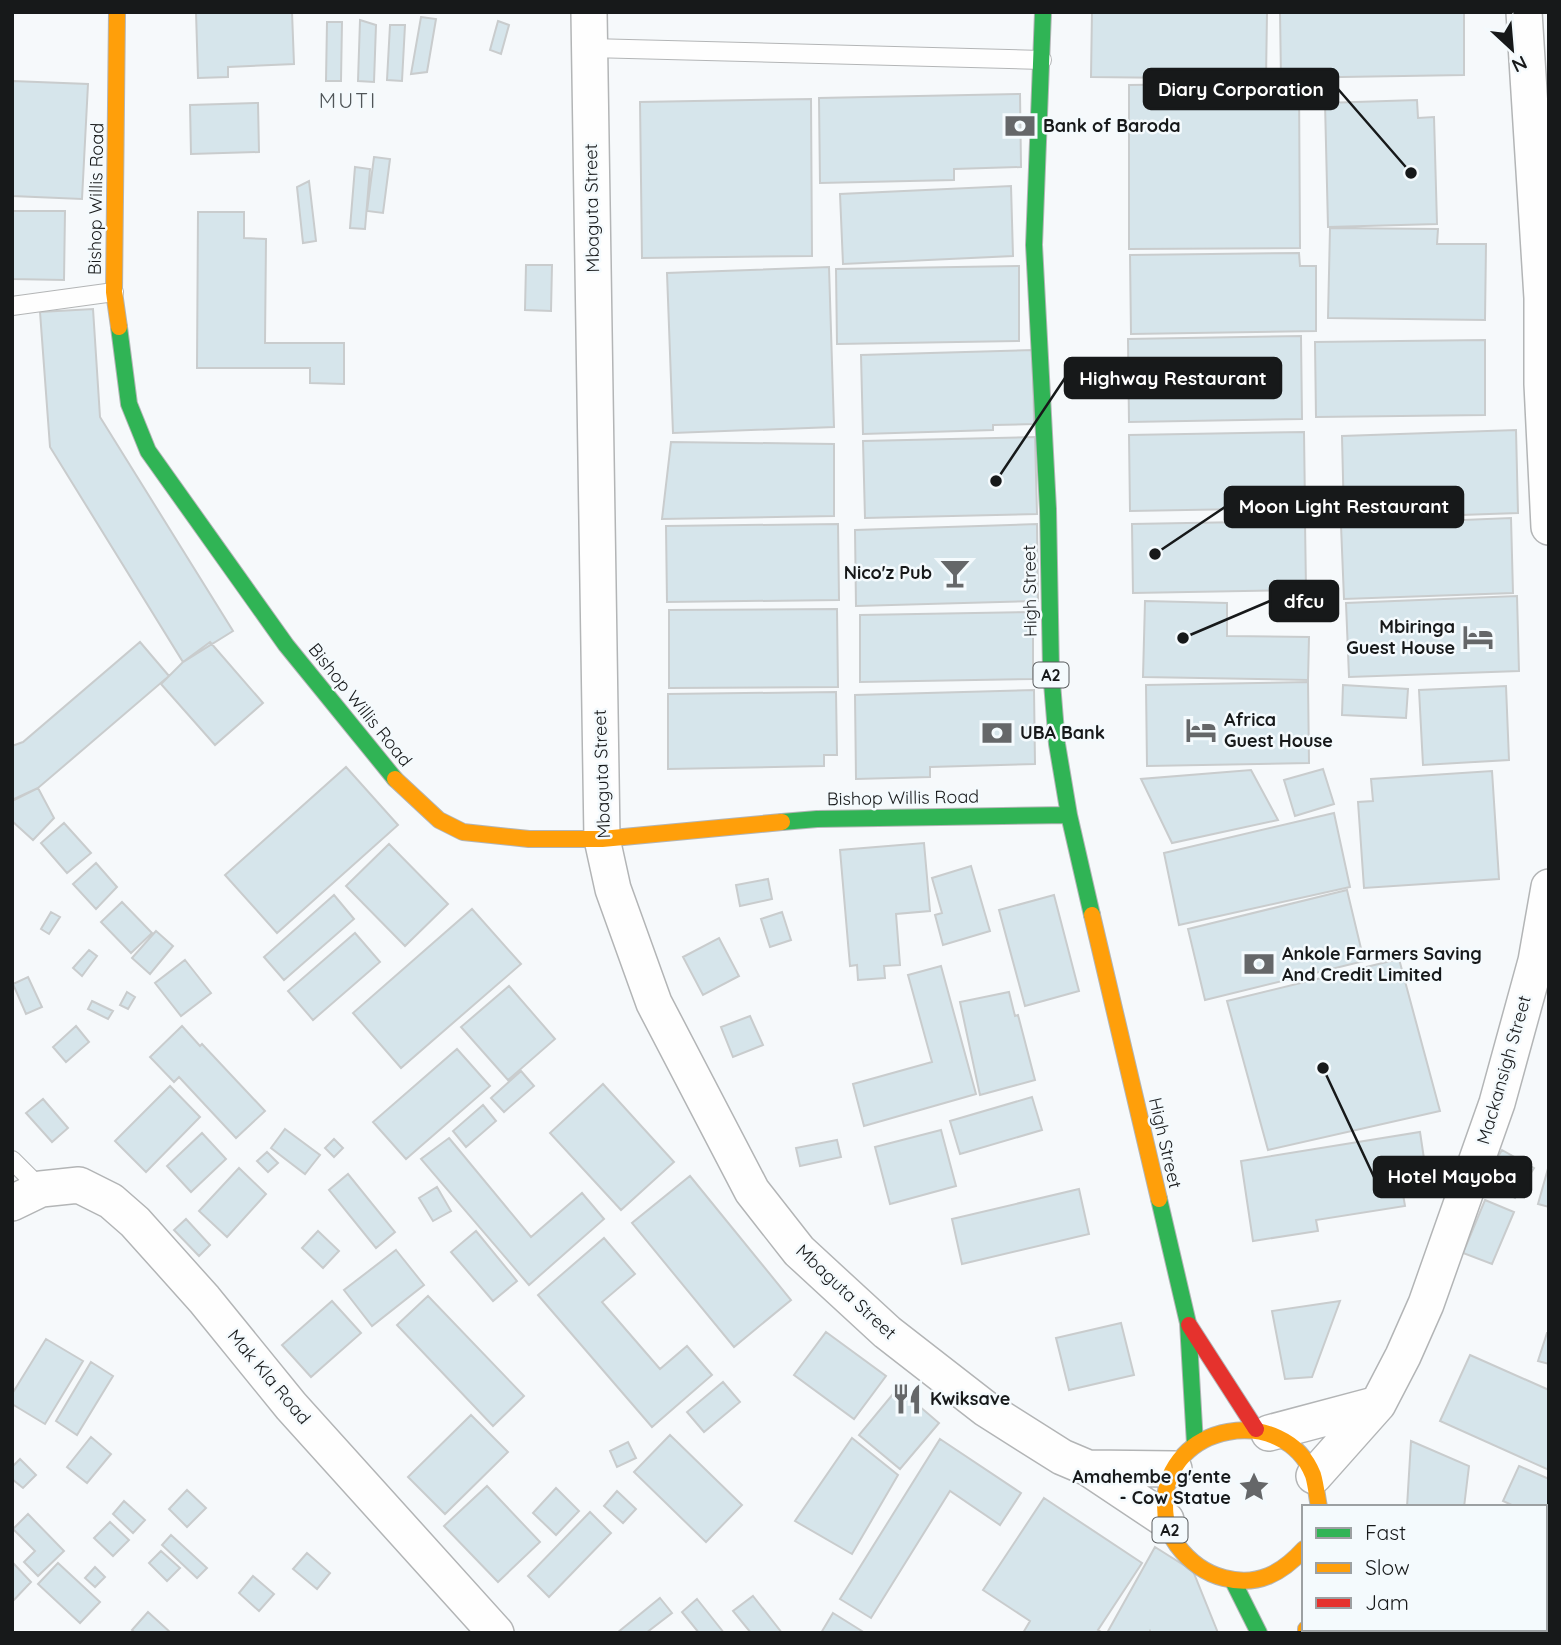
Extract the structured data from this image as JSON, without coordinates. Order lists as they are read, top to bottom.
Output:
{
  "streets": {
    "main road": ["Bishop Willis Road", "High Street", "A2"],
    "street": ["Mbaguta Street", "Mackansigh Street", "Mak Kla Road"]
  },
  "crossings": [
    ["Bishop Willis Road", "Mbaguta Street"],
    ["Bishop Willis Road", "High Street"],
    ["Mbaguta Street", "High Street"],
    ["Mbaguta Street", "A2"],
    ["High Street", "A2"],
    ["A2", "Mackansigh Street"]
  ],
  "districts": ["MUTI"],
  "places": {
    "bank": ["Bank of Baroda", "UBA Bank", "Ankole Farmers Saving And Credit Limited"],
    "other": [
      "Diary Corporation",
      "Highway Restaurant",
      "Moon Light Restaurant",
      "dfcu",
      "Hotel Mayoba"
    ],
    "bar": ["Nico'z Pub"],
    "hotel": ["Mbiringa Guest House", "Africa Guest House"],
    "restaurant": ["Kwiksave"],
    "place": ["Amahembe g'ente - Cow Statue"]
  },
  "legend": ["Fast", "Slow", "Jam"],
  "north": "bottom right"
}
